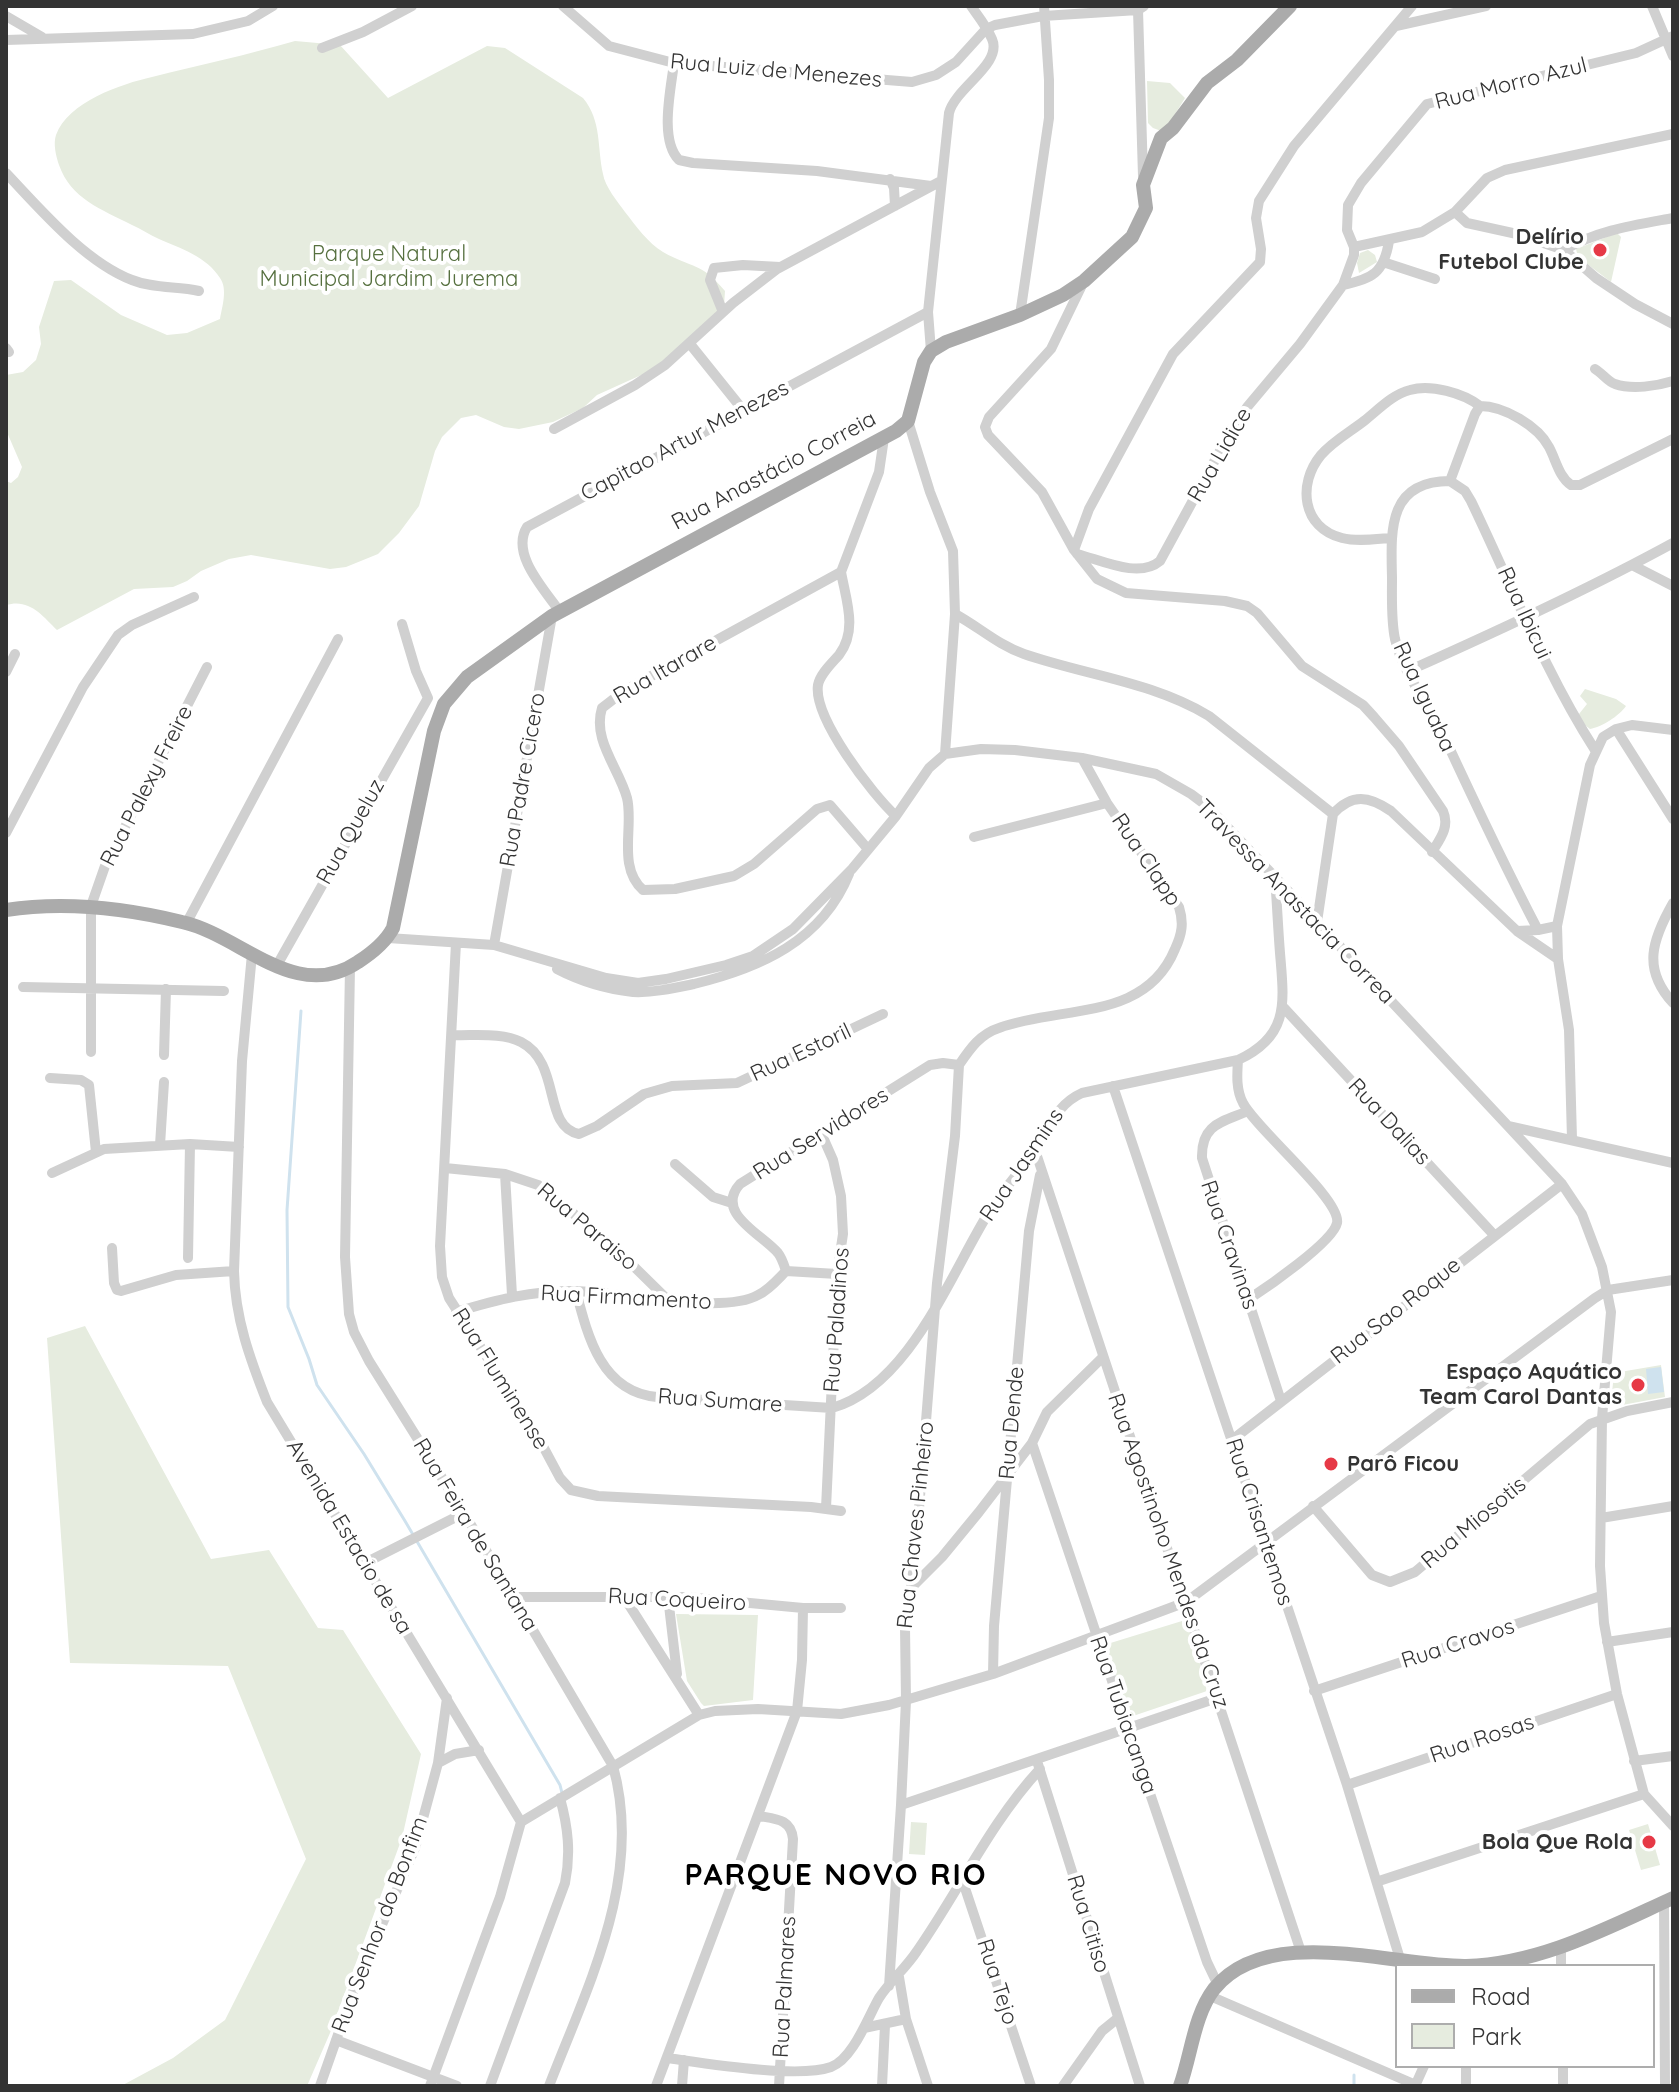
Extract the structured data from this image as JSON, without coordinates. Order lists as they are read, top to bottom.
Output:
{
  "streets": {
    "main road": ["Rua Anastácio Correia"],
    "street": [
      "Rua Luiz de Menezes",
      "Rua Morro Azul",
      "Capitao Artur Menezes",
      "Rua Lidice",
      "Rua Ibicui",
      "Rua Itarare",
      "Rua Iguaba",
      "Rua Padre Cicero",
      "Rua Palexy Freire",
      "Rua Queluz",
      "Rua Clapp",
      "Travessa Anastacia Correa",
      "Rua Estoril",
      "Rua Dalias",
      "Rua Servidores",
      "Rua Jasmins",
      "Rua Paraiso",
      "Rua Cravinas",
      "Rua Firmamento",
      "Rua Sao Roque",
      "Rua Paladinos",
      "Rua Fluminense",
      "Rua Sumare",
      "Rua Dende",
      "Rua Crisantemos",
      "Rua Miosotis",
      "Rua Chaves Pinheiro",
      "Rua Feira de Santana",
      "Avenida Estacio de sa",
      "Rua Agostinoho Mendes da Cruz",
      "Rua Coqueiro",
      "Rua Cravos",
      "Rua Tubiacanga",
      "Rua Rosas",
      "Rua Citiso",
      "Rua Senhor do Bonfim",
      "Rua Tejo",
      "Rua Palmares"
    ]
  },
  "crossings": [
    ["Rua Morro Azul", "Rua Lidice"],
    ["Capitao Artur Menezes", "Rua Anastácio Correia"],
    ["Capitao Artur Menezes", "Rua Padre Cicero"],
    ["Rua Anastácio Correia", "Rua Padre Cicero"],
    ["Rua Ibicui", "Rua Iguaba"],
    ["Rua Clapp", "Travessa Anastacia Correa"],
    ["Rua Clapp", "Rua Servidores"],
    ["Rua Clapp", "Rua Chaves Pinheiro"],
    ["Travessa Anastacia Correa", "Rua Sao Roque"],
    ["Travessa Anastacia Correa", "Rua Miosotis"],
    ["Travessa Anastacia Correa", "Rua Cravos"],
    ["Travessa Anastacia Correa", "Rua Rosas"],
    ["Rua Estoril", "Rua Fluminense"],
    ["Rua Dalias", "Rua Jasmins"],
    ["Rua Dalias", "Rua Sao Roque"],
    ["Rua Servidores", "Rua Paladinos"],
    ["Rua Servidores", "Rua Chaves Pinheiro"],
    ["Rua Jasmins", "Rua Paladinos"],
    ["Rua Jasmins", "Rua Sumare"],
    ["Rua Jasmins", "Rua Crisantemos"],
    ["Rua Jasmins", "Rua Chaves Pinheiro"],
    ["Rua Jasmins", "Rua Agostinoho Mendes da Cruz"],
    ["Rua Paraiso", "Rua Firmamento"],
    ["Rua Paraiso", "Rua Fluminense"],
    ["Rua Cravinas", "Rua Sao Roque"],
    ["Rua Firmamento", "Rua Fluminense"],
    ["Rua Firmamento", "Rua Sumare"],
    ["Rua Sao Roque", "Rua Crisantemos"],
    ["Rua Paladinos", "Rua Fluminense"],
    ["Rua Paladinos", "Rua Sumare"],
    ["Rua Dende", "Rua Agostinoho Mendes da Cruz"],
    ["Rua Crisantemos", "Rua Cravos"],
    ["Rua Crisantemos", "Rua Rosas"],
    ["Rua Feira de Santana", "Rua Coqueiro"],
    ["Avenida Estacio de sa", "Rua Senhor do Bonfim"]
  ],
  "districts": ["PARQUE NOVO RIO"],
  "parks": ["Parque Natural Municipal Jardim Jurema"],
  "places": [
    "Delírio Futebol Clube",
    "Espaço Aquático Team Carol Dantas",
    "Parô Ficou",
    "Bola Que Rola"
  ],
  "legend": ["Road", "Park"]
}
